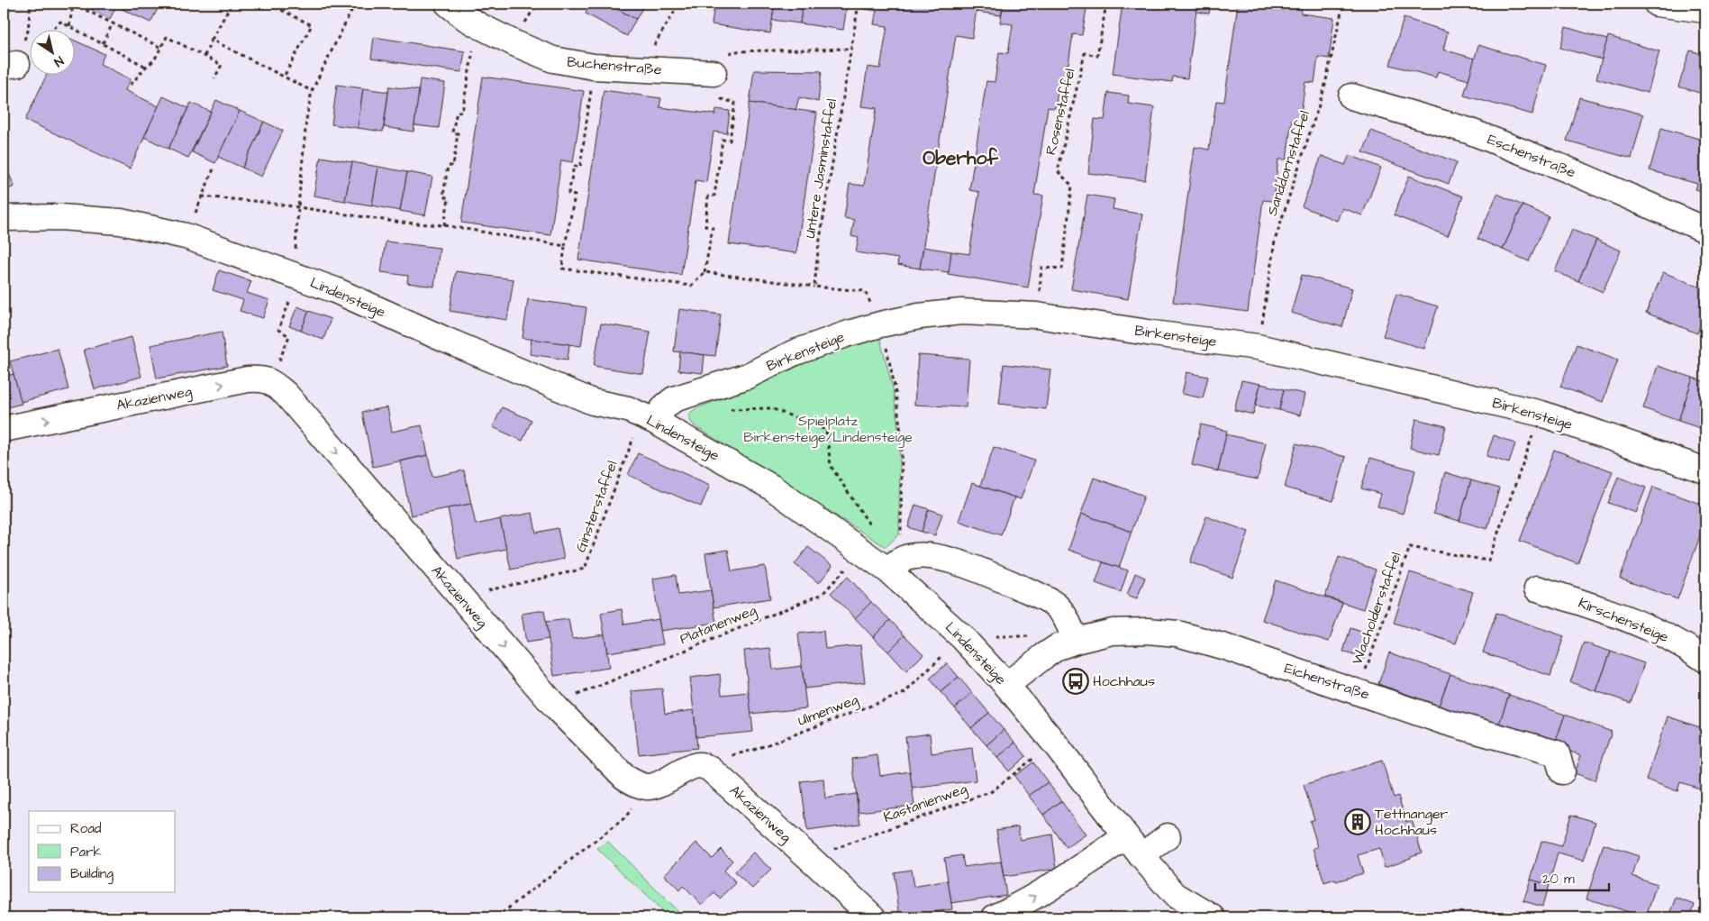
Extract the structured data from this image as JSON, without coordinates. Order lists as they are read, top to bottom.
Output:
{
  "streets": {
    "street": [
      "Buchenstraße",
      "Eschenstraße",
      "Lindensteige",
      "Birkensteige",
      "Akazienweg",
      "Kirschensteige",
      "Eichenstraße"
    ],
    "path": [
      "Rosenstaffel",
      "Sanddornstaffel",
      "Untere Jasminstaffel",
      "Ginsterstaffel",
      "Wacholderstaffel",
      "Platanenweg",
      "Ulmenweg",
      "Kastanienweg"
    ]
  },
  "crossings": [
    ["Lindensteige", "Birkensteige"],
    ["Lindensteige", "Platanenweg"],
    ["Lindensteige", "Eichenstraße"],
    ["Akazienweg", "Ginsterstaffel"]
  ],
  "one_way": ["Akazienweg"],
  "districts": ["Oberhof"],
  "parks": ["Spielplatz Birkensteige/Lindensteige"],
  "places": {
    "bus stop": ["Hochhaus"],
    "building": ["Tettnanger Hochhaus"]
  },
  "legend": ["Road", "Park", "Building"],
  "scale_bar": "20 m",
  "north": "bottom right"
}
